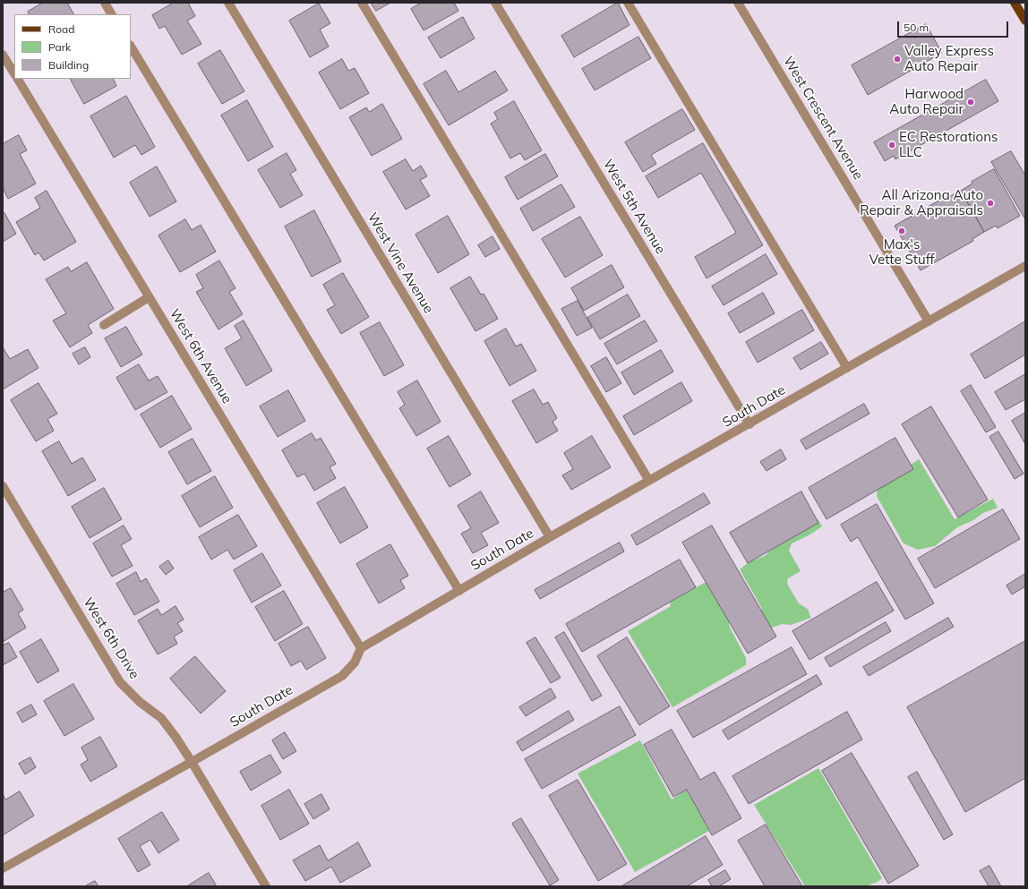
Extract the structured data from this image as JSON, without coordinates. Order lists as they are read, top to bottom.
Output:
{
  "streets": {
    "street": [
      "West Crescent Avenue",
      "West 5th Avenue",
      "West Vine Avenue",
      "West 6th Avenue",
      "South Date",
      "West 6th Drive"
    ]
  },
  "crossings": [
    ["West Crescent Avenue", "South Date"],
    ["West 5th Avenue", "South Date"],
    ["West Vine Avenue", "South Date"],
    ["West 6th Avenue", "South Date"],
    ["South Date", "West 6th Drive"]
  ],
  "places": [
    "Valley Express Auto Repair",
    "Harwood Auto Repair",
    "EC Restorations LLC",
    "All Arizona Auto Repair & Appraisals",
    "Max's Vette Stuff"
  ],
  "legend": ["Road", "Park", "Building"],
  "scale_bar": "50 m"
}
